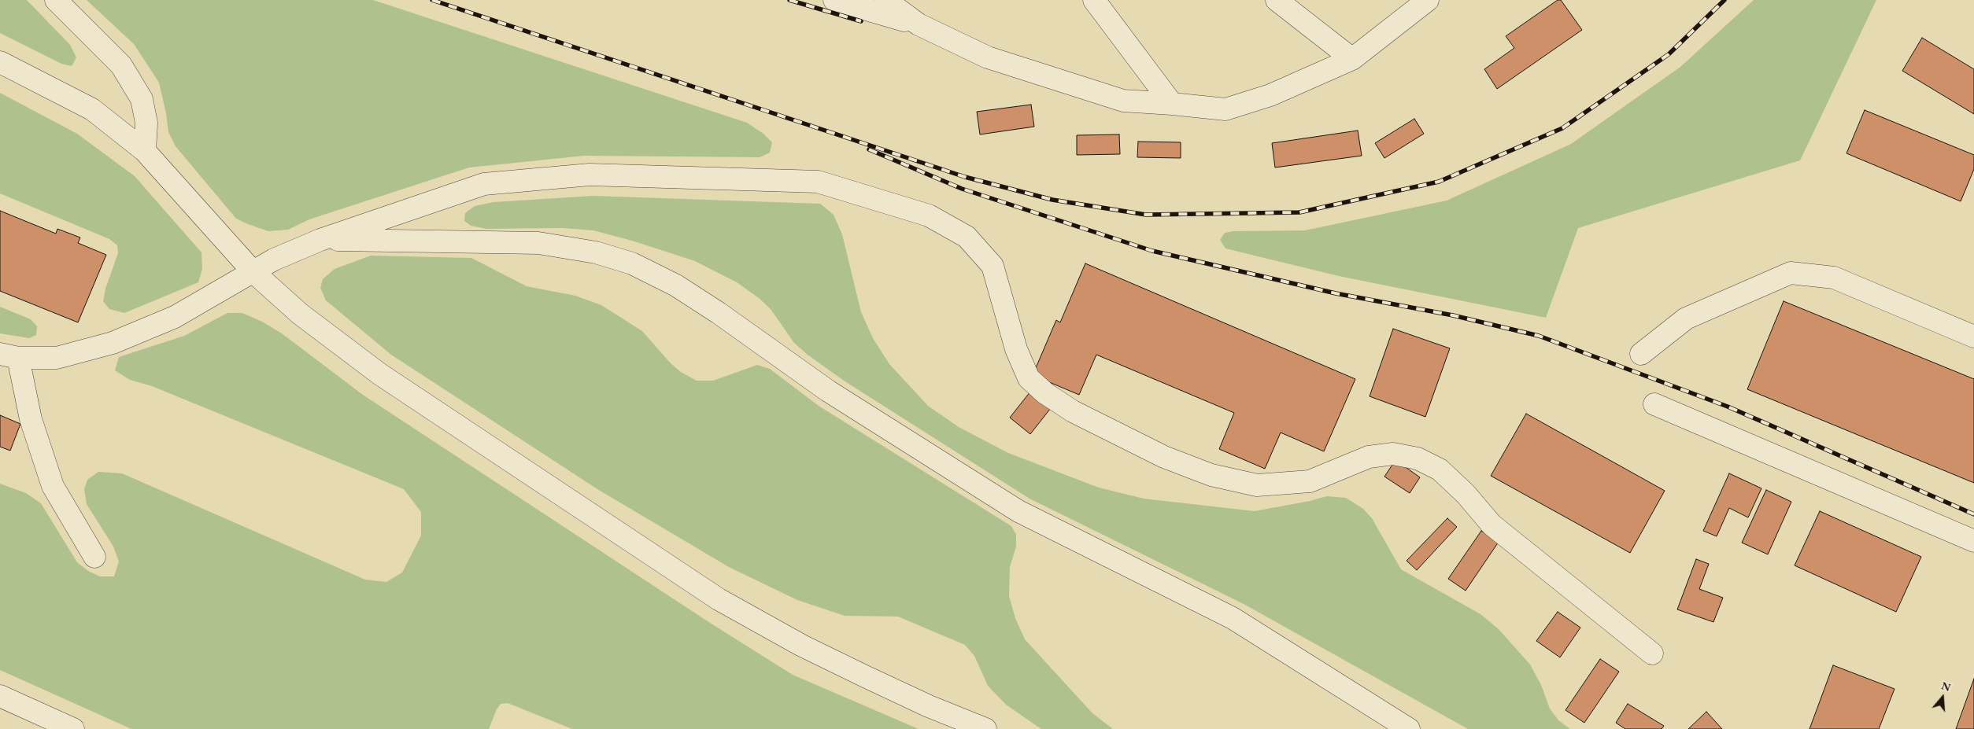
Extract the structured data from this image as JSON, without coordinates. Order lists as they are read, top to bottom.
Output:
{
  "north": "top"
}
